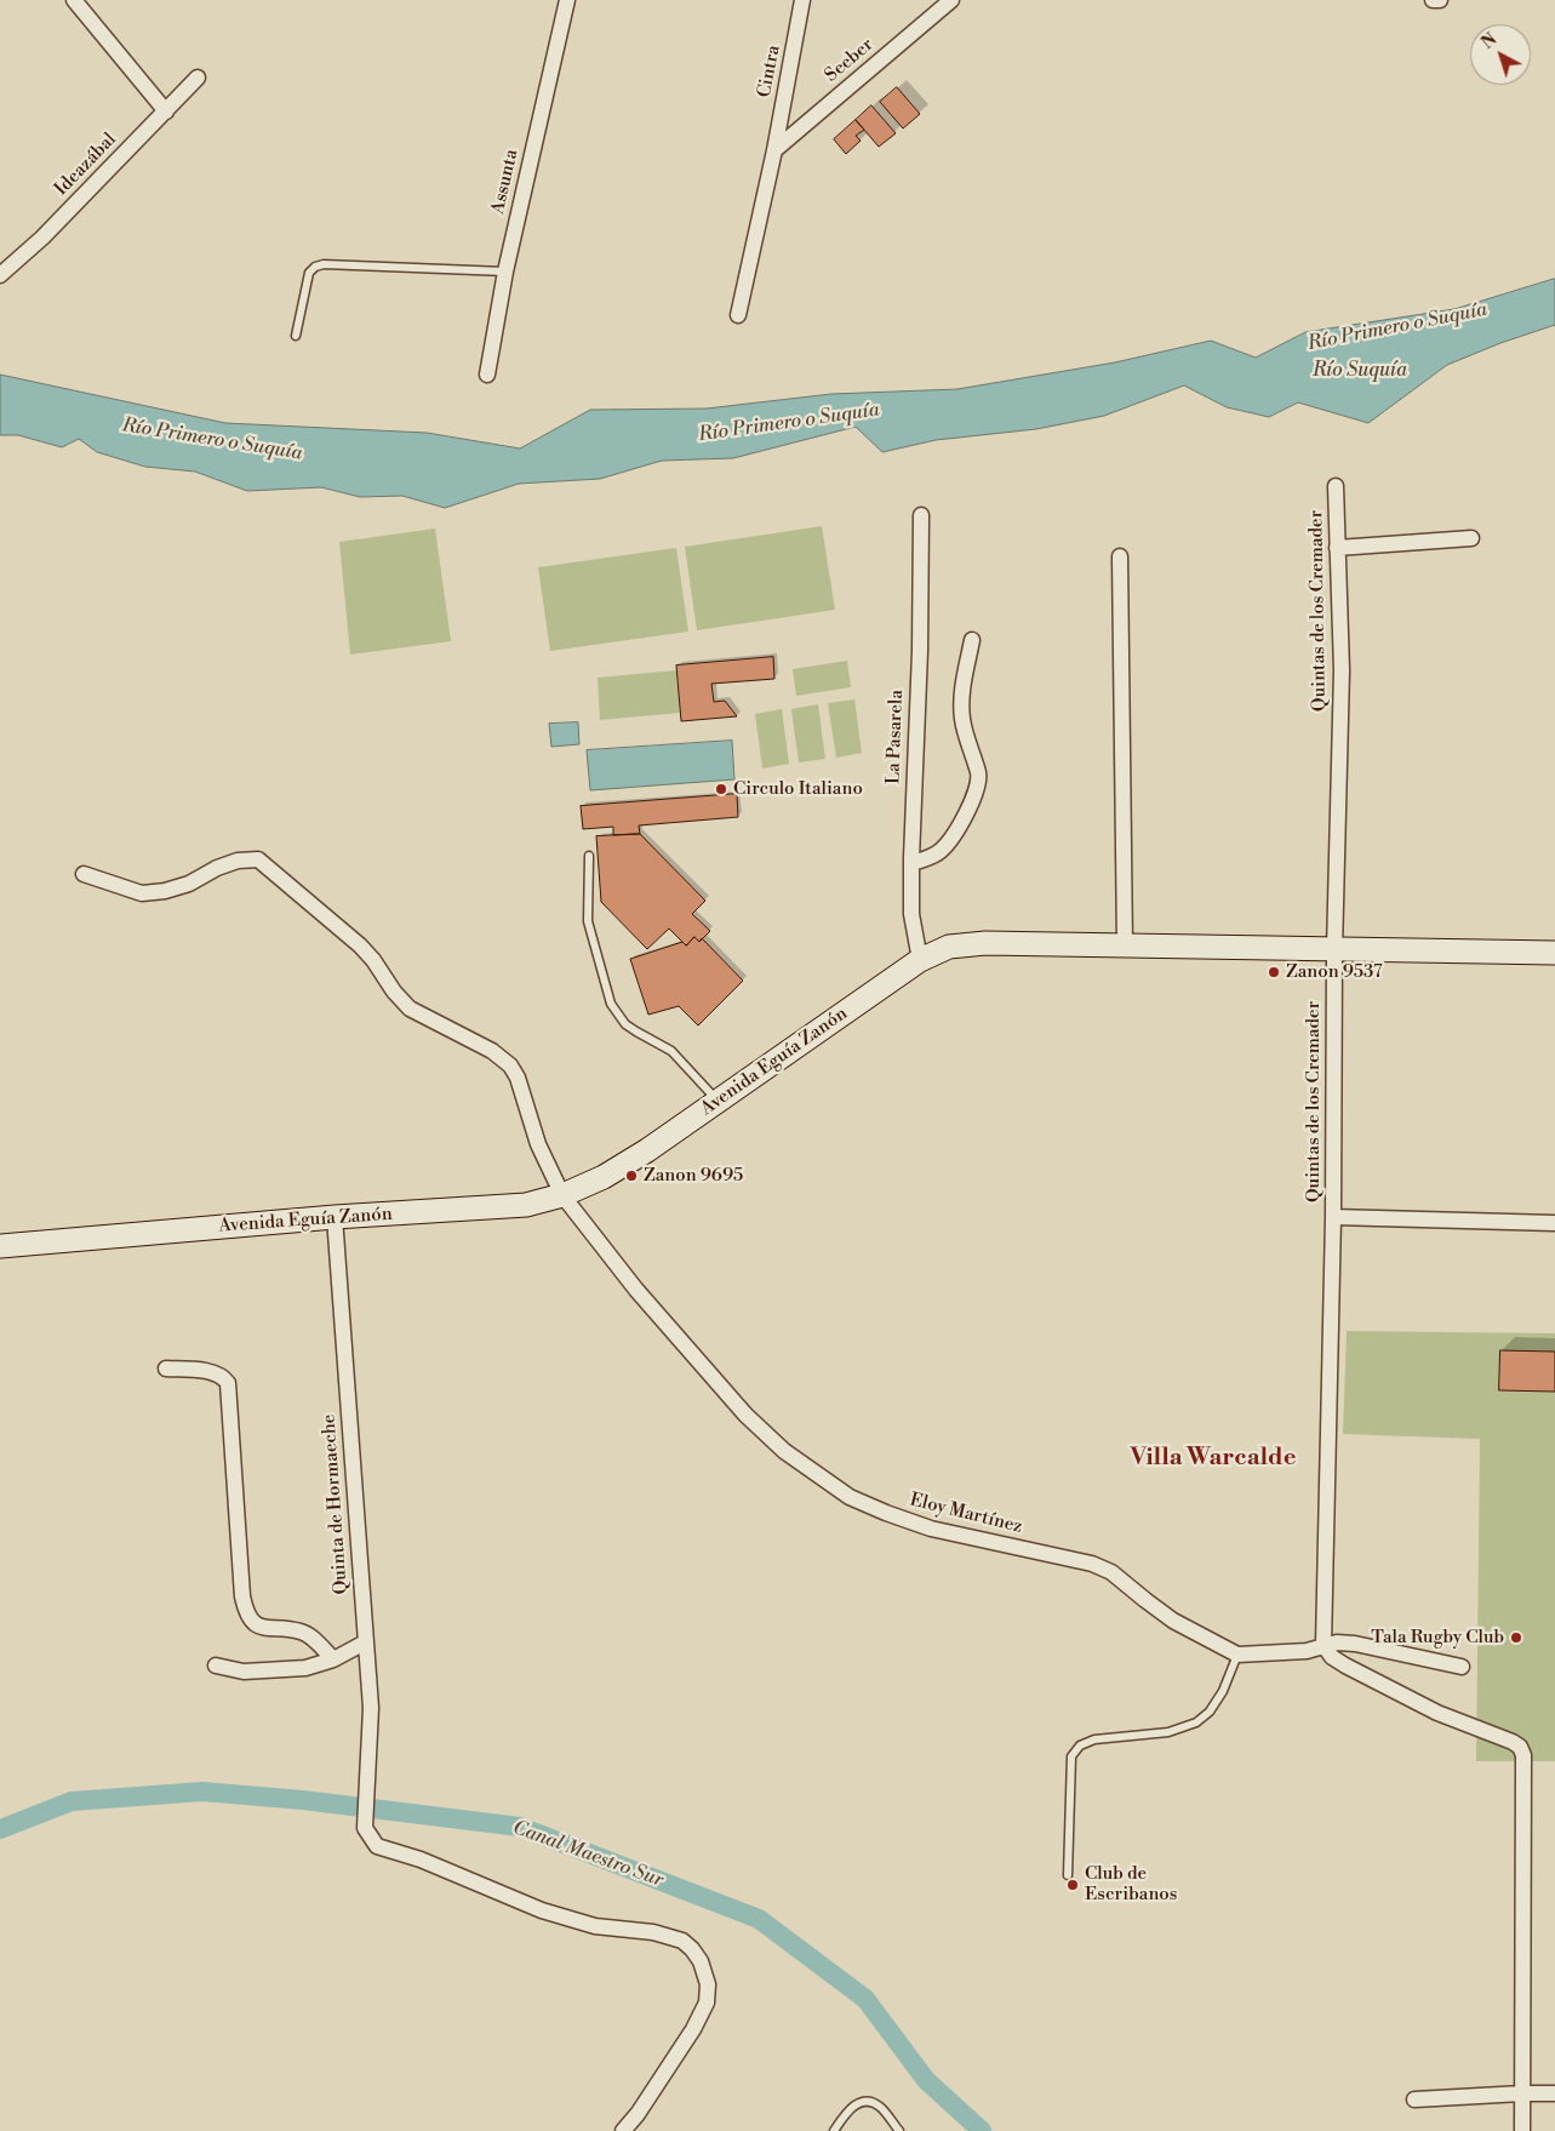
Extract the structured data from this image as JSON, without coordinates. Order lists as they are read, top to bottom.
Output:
{
  "streets": {
    "main road": ["Avenida Eguía Zanón"],
    "street": [
      "Seeber",
      "Cintra",
      "Ideazábal",
      "Assunta",
      "Quintas de los Cremader",
      "La Pasarela",
      "Quinta de Hormaeche",
      "Eloy Martínez"
    ]
  },
  "crossings": [
    ["Seeber", "Cintra"],
    ["Quintas de los Cremader", "Avenida Eguía Zanón"],
    ["La Pasarela", "Avenida Eguía Zanón"],
    ["Avenida Eguía Zanón", "Quinta de Hormaeche"],
    ["Avenida Eguía Zanón", "Eloy Martínez"]
  ],
  "districts": ["Villa Warcalde"],
  "water": ["Río Primero o Suquía", "Río Suquía", "Canal Maestro Sur"],
  "places": [
    "Circulo Italiano",
    "Zanon 9537",
    "Zanon 9695",
    "Tala Rugby Club",
    "Club de Escribanos"
  ],
  "north": "top left"
}
